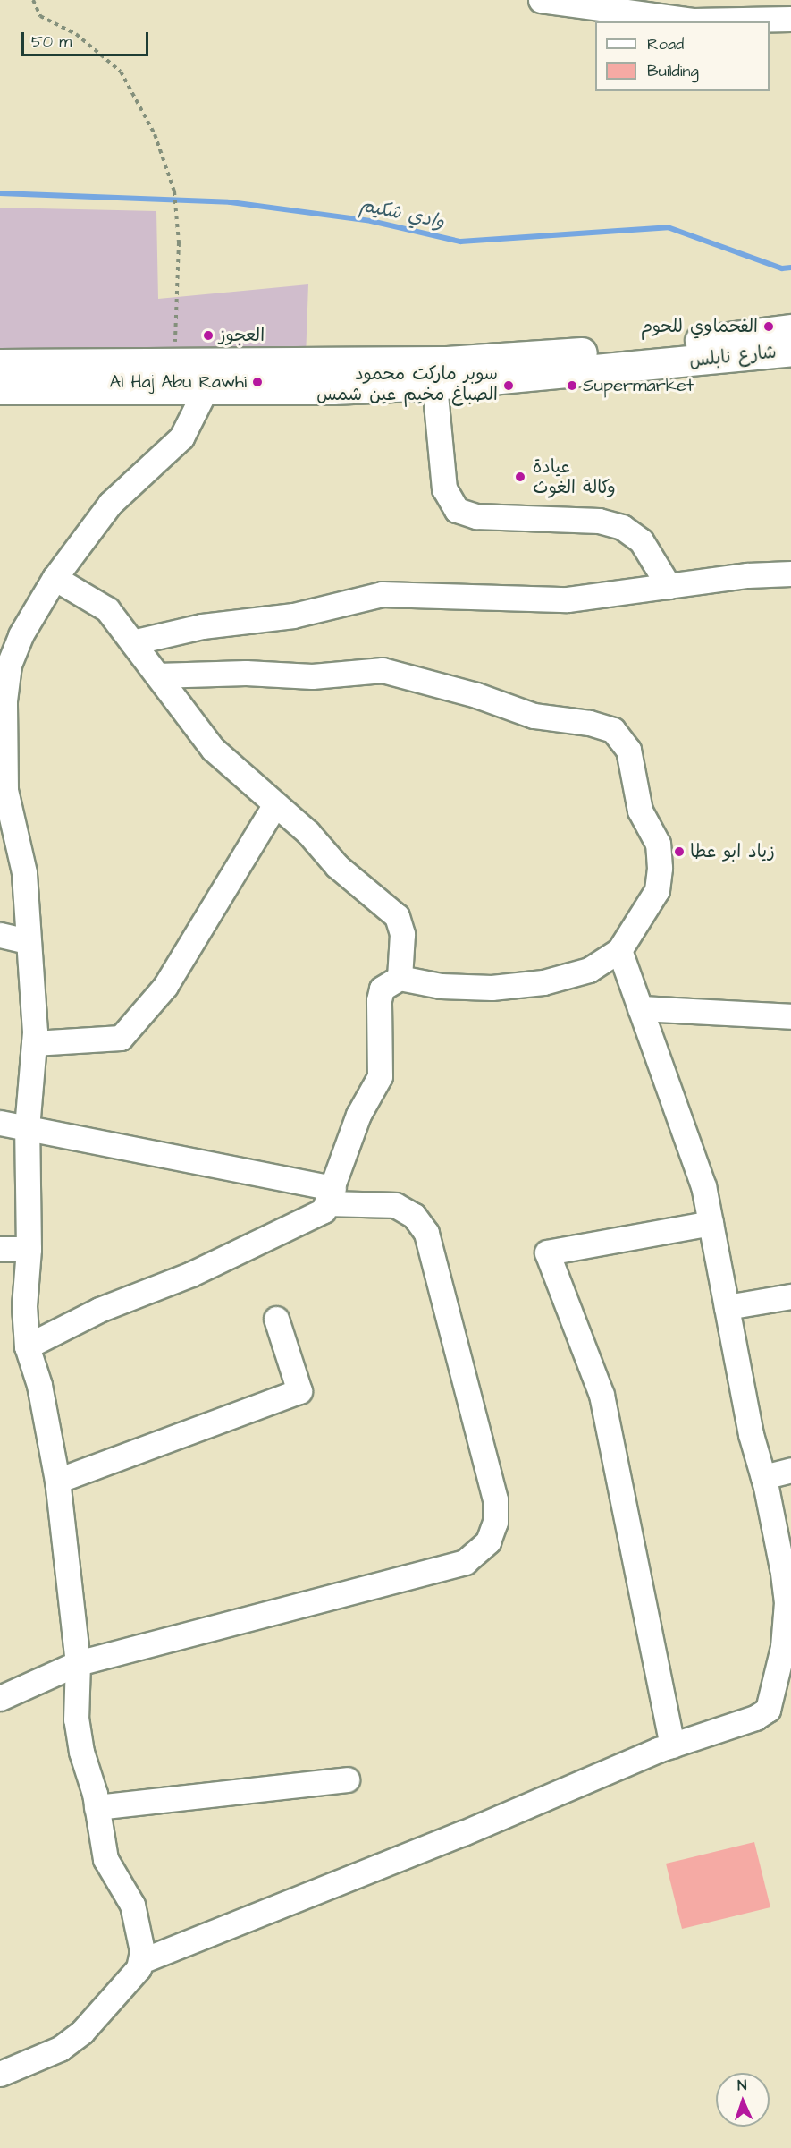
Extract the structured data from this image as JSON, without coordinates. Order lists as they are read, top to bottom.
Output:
{
  "streets": {
    "main road": ["شارع نابلس"]
  },
  "water": ["وادي شكيم"],
  "places": [
    "الفحماوي للحوم",
    "العجوز",
    "Al Haj Abu Rawhi",
    "سوبر ماركت محمود الصباغ مخيم عين شمس",
    "Supermarket",
    "عيادة وكالة الغوث",
    "زياد ابو عطا"
  ],
  "legend": ["Road", "Building"],
  "scale_bar": "50 m",
  "north": "top"
}
